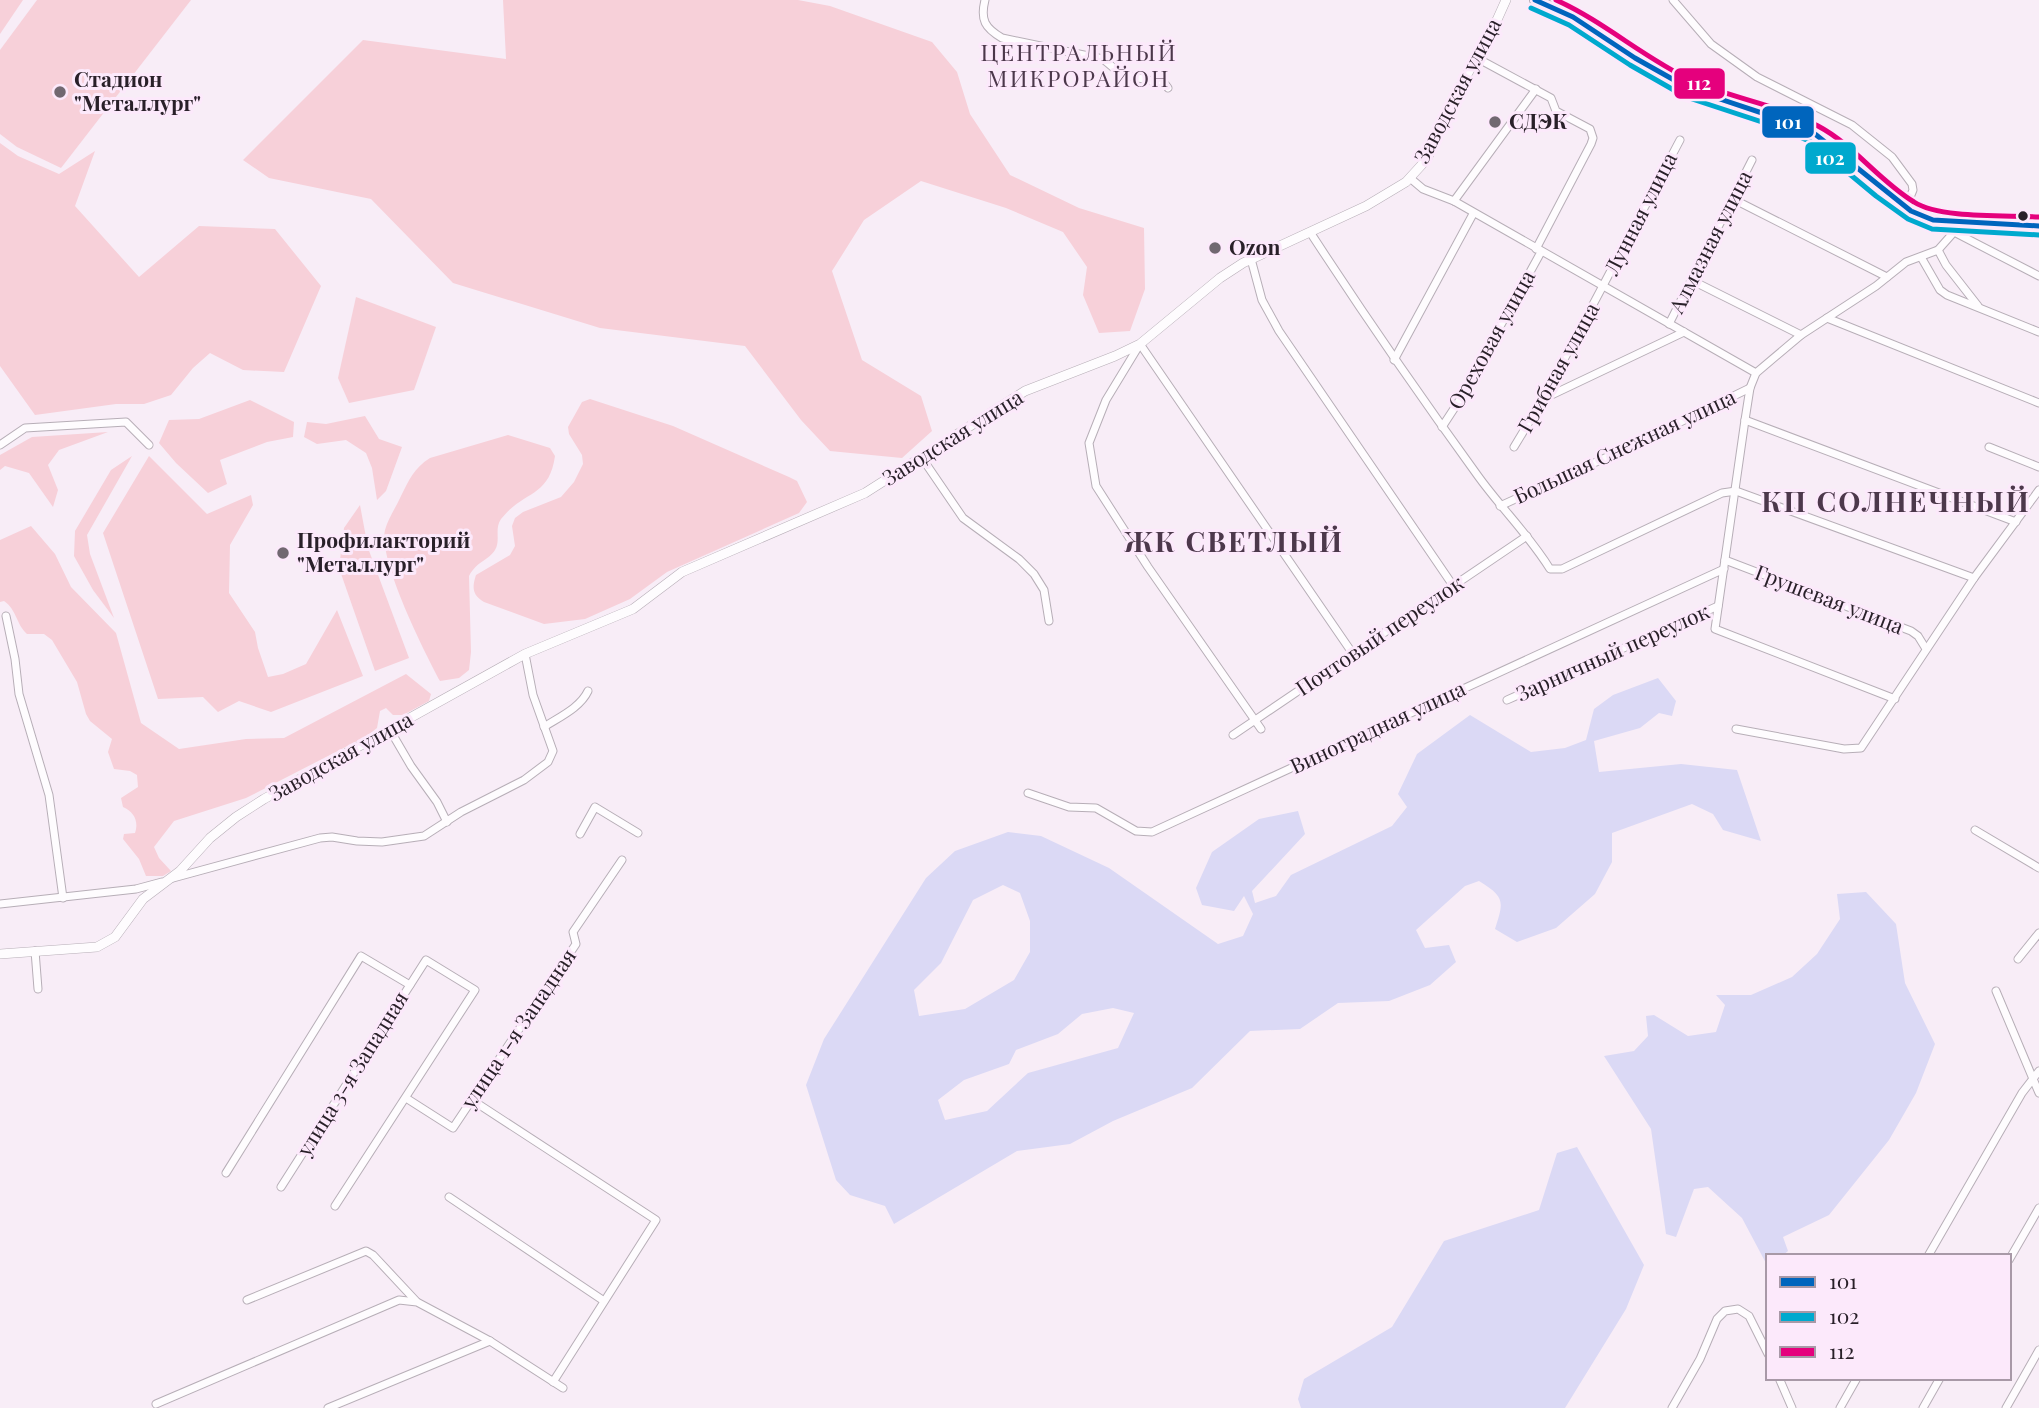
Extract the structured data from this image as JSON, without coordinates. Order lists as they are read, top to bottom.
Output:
{
  "streets": {
    "street": [
      "Заводская улица",
      "Лунная улица",
      "Алмазная улица",
      "Ореховая улица",
      "Грибная улица",
      "Большая Снежная улица",
      "Грушевая улица",
      "Почтовый переулок",
      "Зарничный переулок",
      "Виноградная улица",
      "улица 1-я Западная",
      "улица 3-я Западная"
    ]
  },
  "crossings": [
    ["Лунная улица", "Грибная улица"],
    ["улица 1-я Западная", "улица 3-я Западная"]
  ],
  "districts": ["ЦЕНТРАЛЬНЫЙ МИКРОРАЙОН", "КП СОЛНЕЧНЫЙ", "ЖК СВЕТЛЫЙ"],
  "places": [
    "Стадион \"Металлург\"",
    "СДЭК",
    "Ozon",
    "Профилакторий \"Металлург\""
  ],
  "lines": ["transit line 101", "transit line 112", "transit line 102"],
  "legend": ["101", "102", "112"]
}
